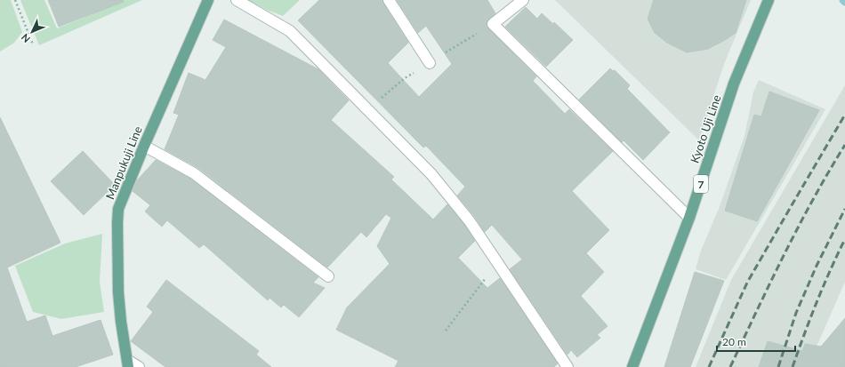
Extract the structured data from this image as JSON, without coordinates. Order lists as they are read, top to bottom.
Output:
{
  "streets": {
    "main road": ["Kyoto Uji Line", "Manpukuji Line", "7"]
  },
  "scale_bar": "20 m",
  "north": "bottom left"
}
